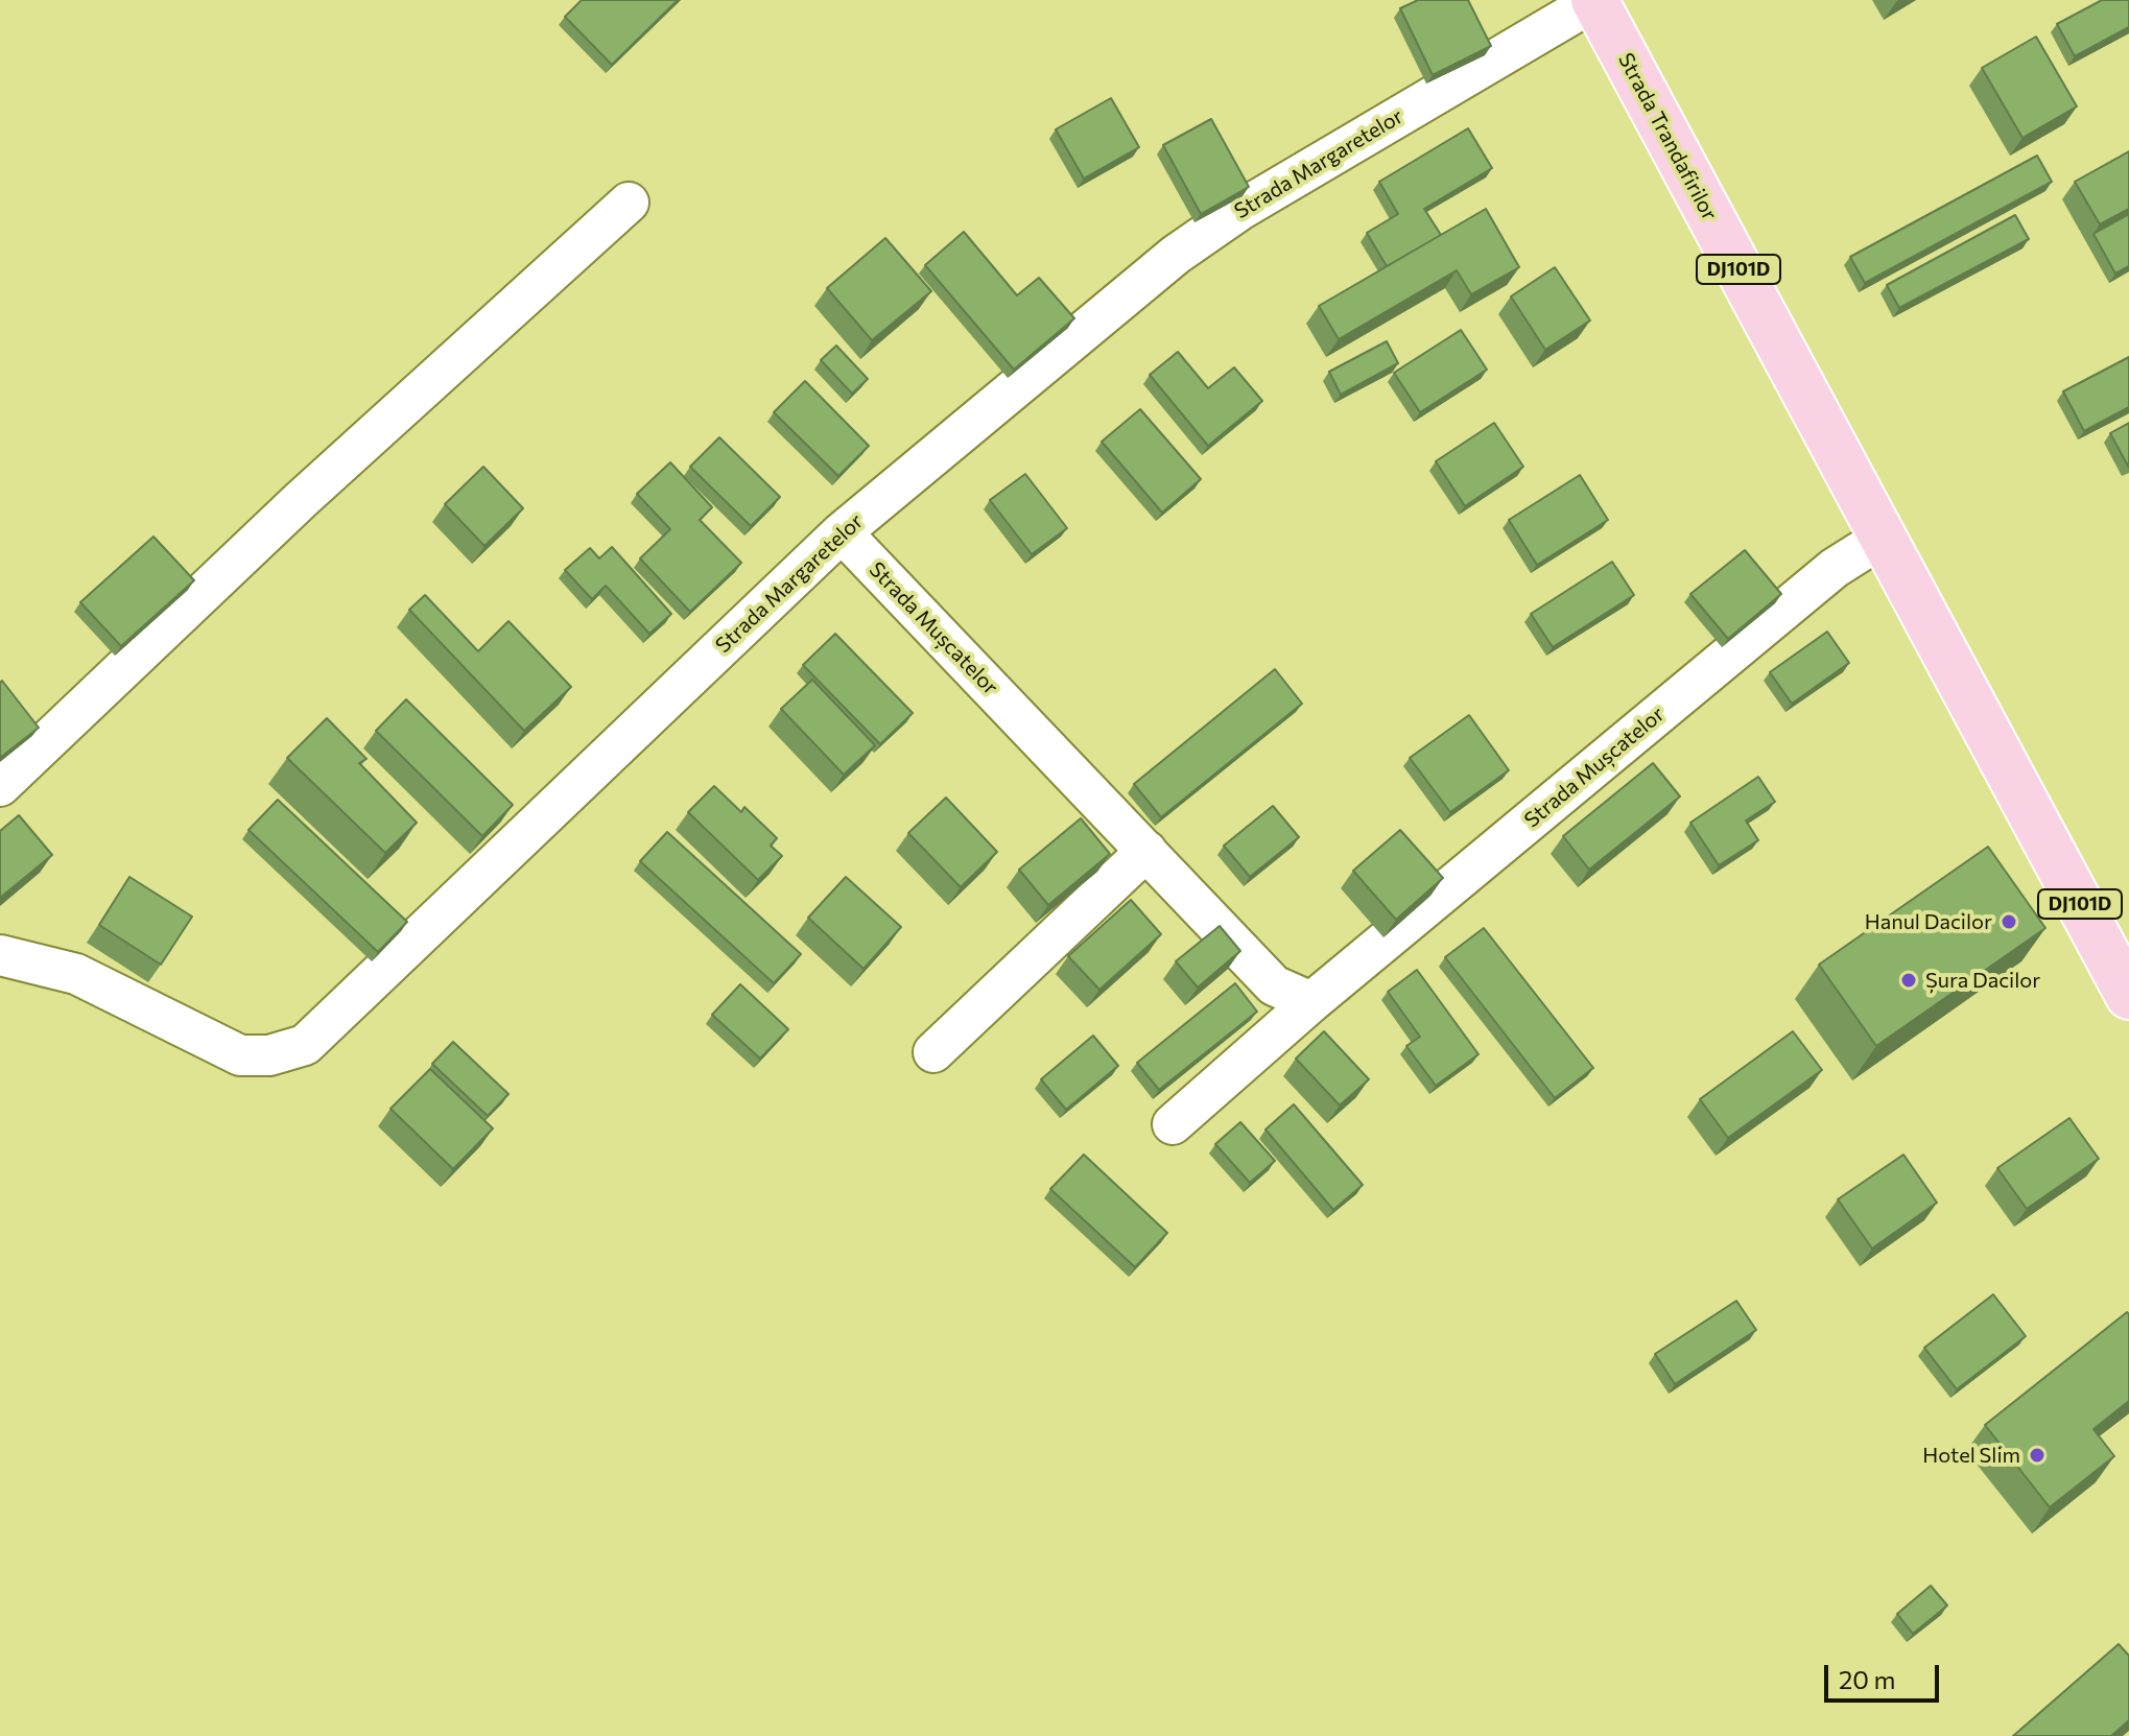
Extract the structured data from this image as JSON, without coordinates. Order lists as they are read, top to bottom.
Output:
{
  "streets": {
    "main road": ["Strada Trandafirilor", "DJ101D"],
    "street": ["Strada Margaretelor", "Strada Mușcatelor"]
  },
  "crossings": [
    ["Strada Trandafirilor", "Strada Margaretelor"],
    ["Strada Trandafirilor", "DJ101D"],
    ["Strada Trandafirilor", "Strada Mușcatelor"],
    ["Strada Margaretelor", "Strada Mușcatelor"],
    ["DJ101D", "Strada Mușcatelor"]
  ],
  "places": ["Hanul Dacilor", "Șura Dacilor", "Hotel Slim"],
  "scale_bar": "20 m"
}
